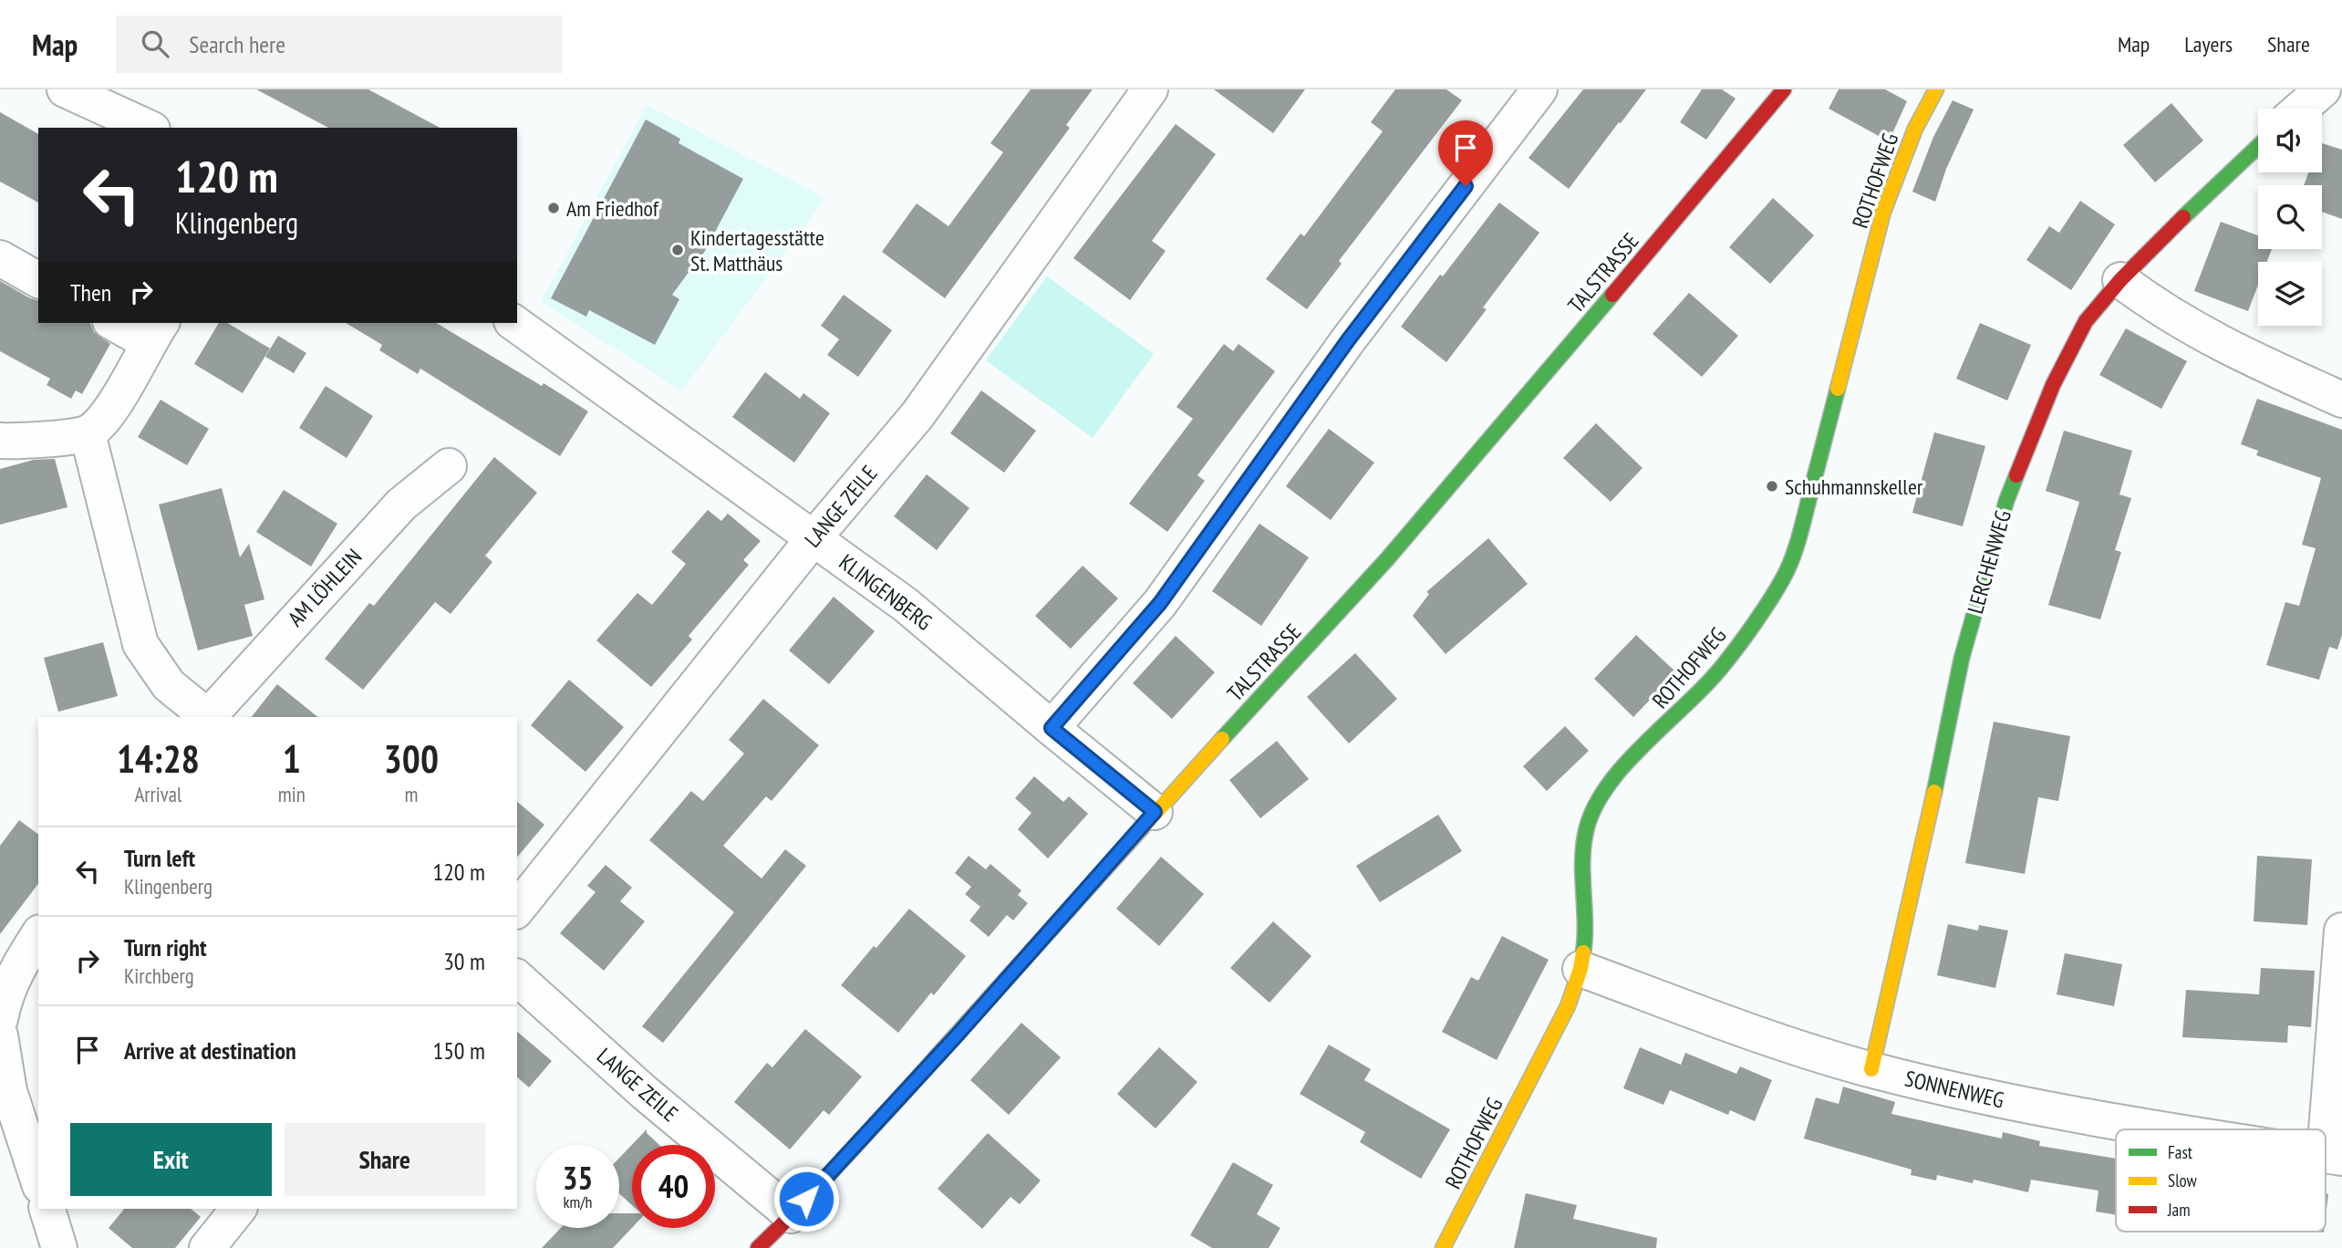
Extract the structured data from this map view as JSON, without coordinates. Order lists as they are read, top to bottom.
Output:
{
  "streets": {
    "street": [
      "ROTHOFWEG",
      "TALSTRASSE",
      "LANGE ZEILE",
      "LERCHENWEG",
      "AM LÖHLEIN",
      "KLINGENBERG",
      "SONNENWEG"
    ]
  },
  "crossings": [
    ["ROTHOFWEG", "SONNENWEG"],
    ["TALSTRASSE", "LANGE ZEILE"],
    ["TALSTRASSE", "KLINGENBERG"],
    ["LANGE ZEILE", "KLINGENBERG"],
    ["LERCHENWEG", "SONNENWEG"]
  ],
  "places": ["Am Friedhof", "Kindertagesstätte St. Matthäus", "Schuhmannskeller"],
  "legend": ["Fast", "Slow", "Jam"],
  "page": {
    "header": "Map",
    "search": "Search here",
    "nav": ["Map", "Layers", "Share"],
    "turn": ["120 m", "Klingenberg"],
    "then": "Then",
    "eta": [
      "14:28",
      "Arrival",
      "1",
      "min",
      "300",
      "m"
    ],
    "list": [
      {
        "name": "Turn left",
        "note": "Klingenberg",
        "value": "120 m"
      },
      {
        "name": "Turn right",
        "note": "Kirchberg",
        "value": "30 m"
      },
      {
        "name": "Arrive at destination",
        "value": "150 m"
      }
    ],
    "buttons": ["Exit", "Share"],
    "speed": "35 km/h",
    "limit": "40"
  }
}
